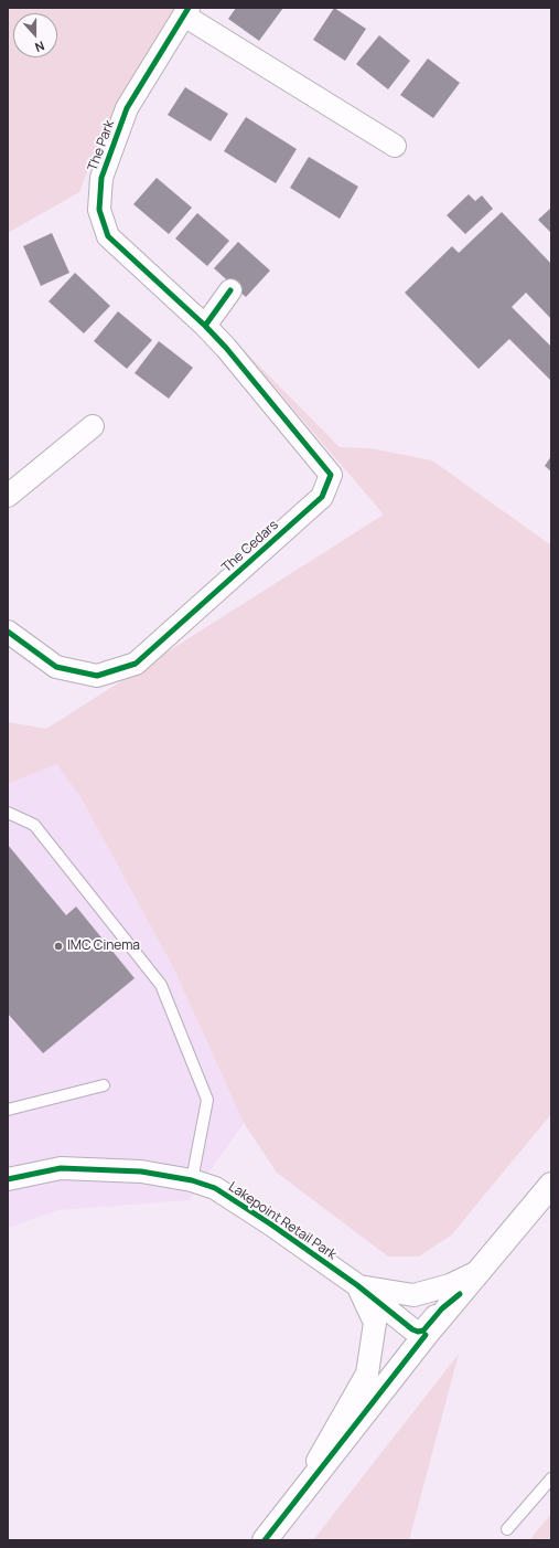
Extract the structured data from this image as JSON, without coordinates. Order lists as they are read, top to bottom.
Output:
{
  "streets": {
    "street": ["The Park", "The Cedars", "Lakepoint Retail Park"]
  },
  "crossings": [
    ["The Park", "The Cedars"]
  ],
  "places": ["IMC Cinema"],
  "north": "bottom"
}
